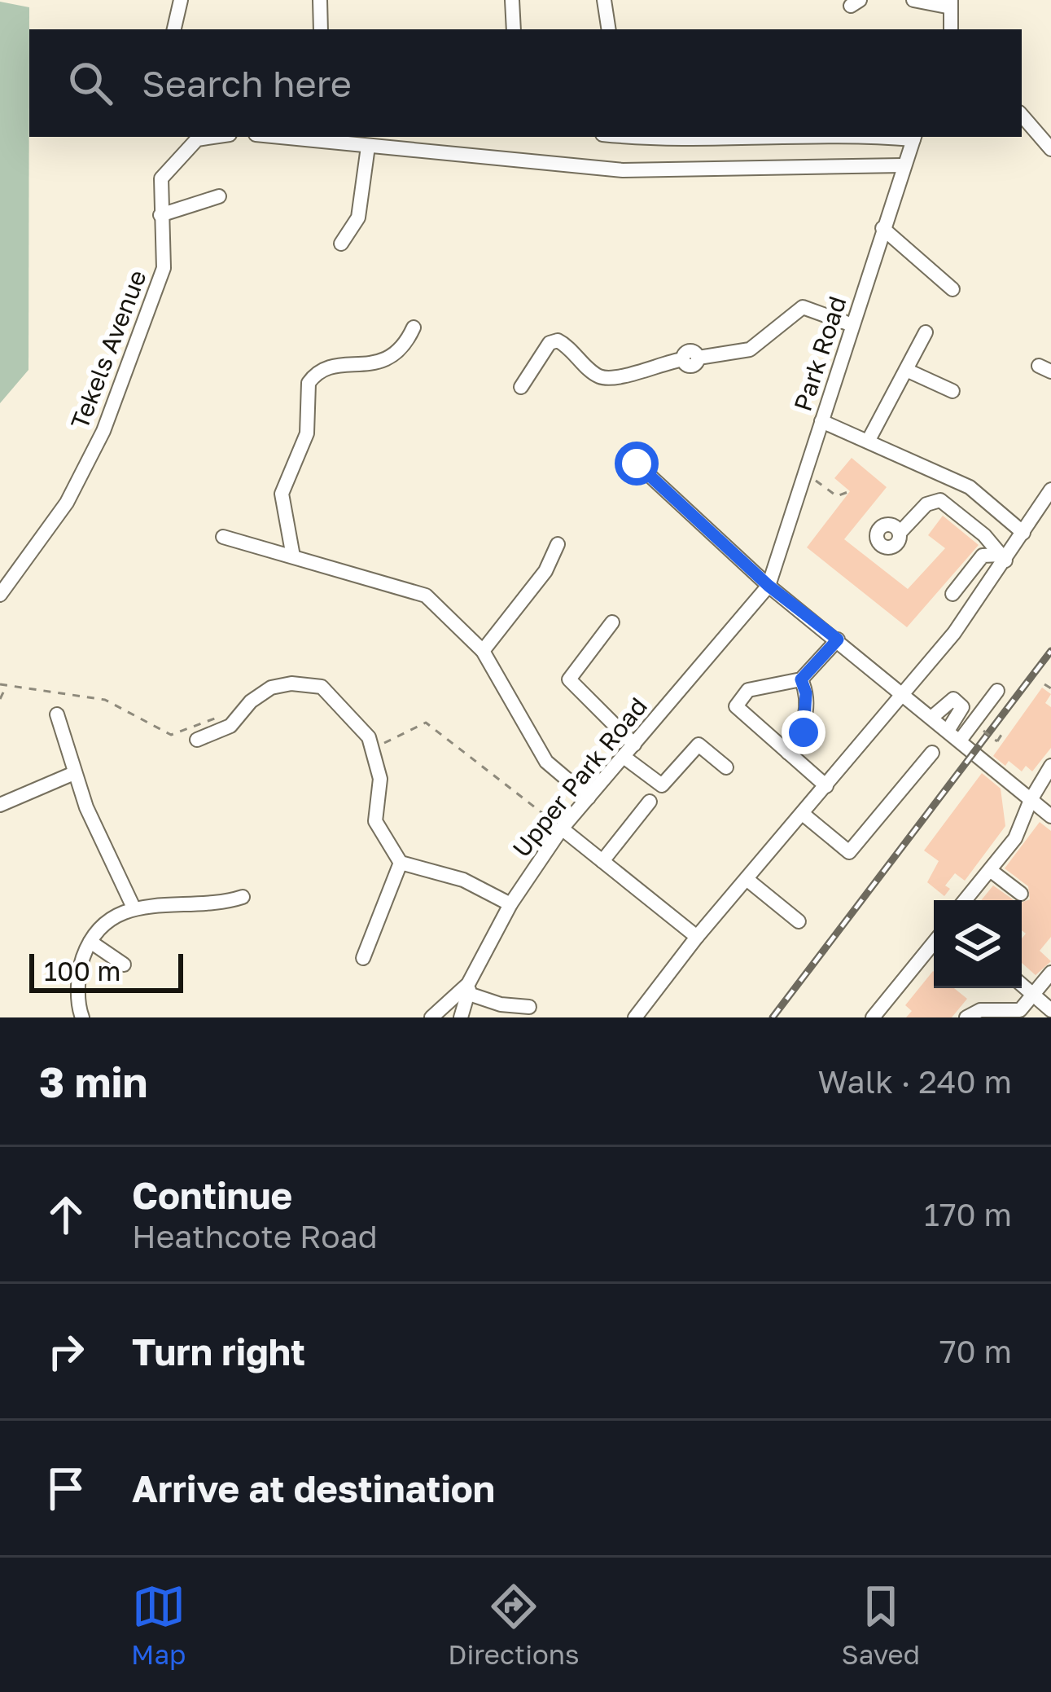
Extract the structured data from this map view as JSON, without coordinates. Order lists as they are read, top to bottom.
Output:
{
  "streets": {
    "street": ["Tekels Avenue", "Park Road", "Upper Park Road"]
  },
  "crossings": [
    ["Park Road", "Upper Park Road"]
  ],
  "scale_bar": "100 m",
  "page": {
    "search": "Search here",
    "scale": "100 m",
    "heading": ["3 min", "Walk · 240 m"],
    "list": [
      ["Continue", "Heathcote Road", "170 m"],
      ["Turn right", "70 m"],
      "Arrive at destination"
    ],
    "nav": ["Map", "Directions", "Saved"]
  }
}
